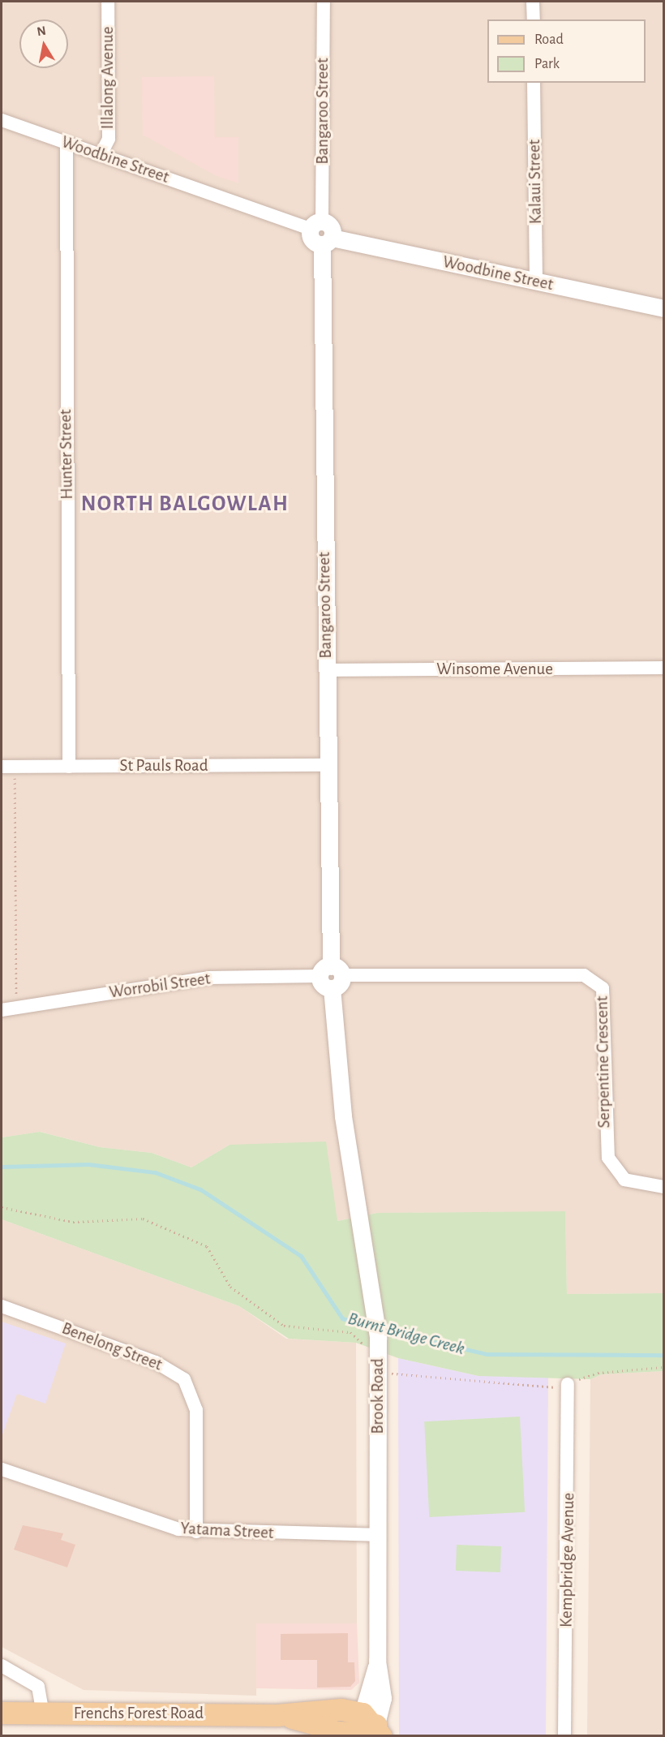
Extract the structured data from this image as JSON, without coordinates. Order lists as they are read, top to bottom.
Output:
{
  "streets": {
    "main road": ["Frenchs Forest Road"],
    "street": [
      "Illalong Avenue",
      "Bangaroo Street",
      "Woodbine Street",
      "Kalaui Street",
      "Hunter Street",
      "Winsome Avenue",
      "St Pauls Road",
      "Worrobil Street",
      "Serpentine Crescent",
      "Benelong Street",
      "Brook Road",
      "Yatama Street",
      "Kempbridge Avenue"
    ]
  },
  "crossings": [
    ["Illalong Avenue", "Woodbine Street"],
    ["Bangaroo Street", "Woodbine Street"],
    ["Bangaroo Street", "Winsome Avenue"],
    ["Bangaroo Street", "St Pauls Road"],
    ["Bangaroo Street", "Worrobil Street"],
    ["Bangaroo Street", "Serpentine Crescent"],
    ["Bangaroo Street", "Brook Road"],
    ["Woodbine Street", "Kalaui Street"],
    ["Woodbine Street", "Hunter Street"],
    ["Hunter Street", "St Pauls Road"],
    ["Worrobil Street", "Serpentine Crescent"],
    ["Worrobil Street", "Brook Road"],
    ["Serpentine Crescent", "Brook Road"],
    ["Benelong Street", "Yatama Street"],
    ["Brook Road", "Yatama Street"],
    ["Brook Road", "Frenchs Forest Road"]
  ],
  "districts": ["NORTH BALGOWLAH"],
  "water": ["Burnt Bridge Creek"],
  "legend": ["Road", "Park"],
  "north": "top"
}
